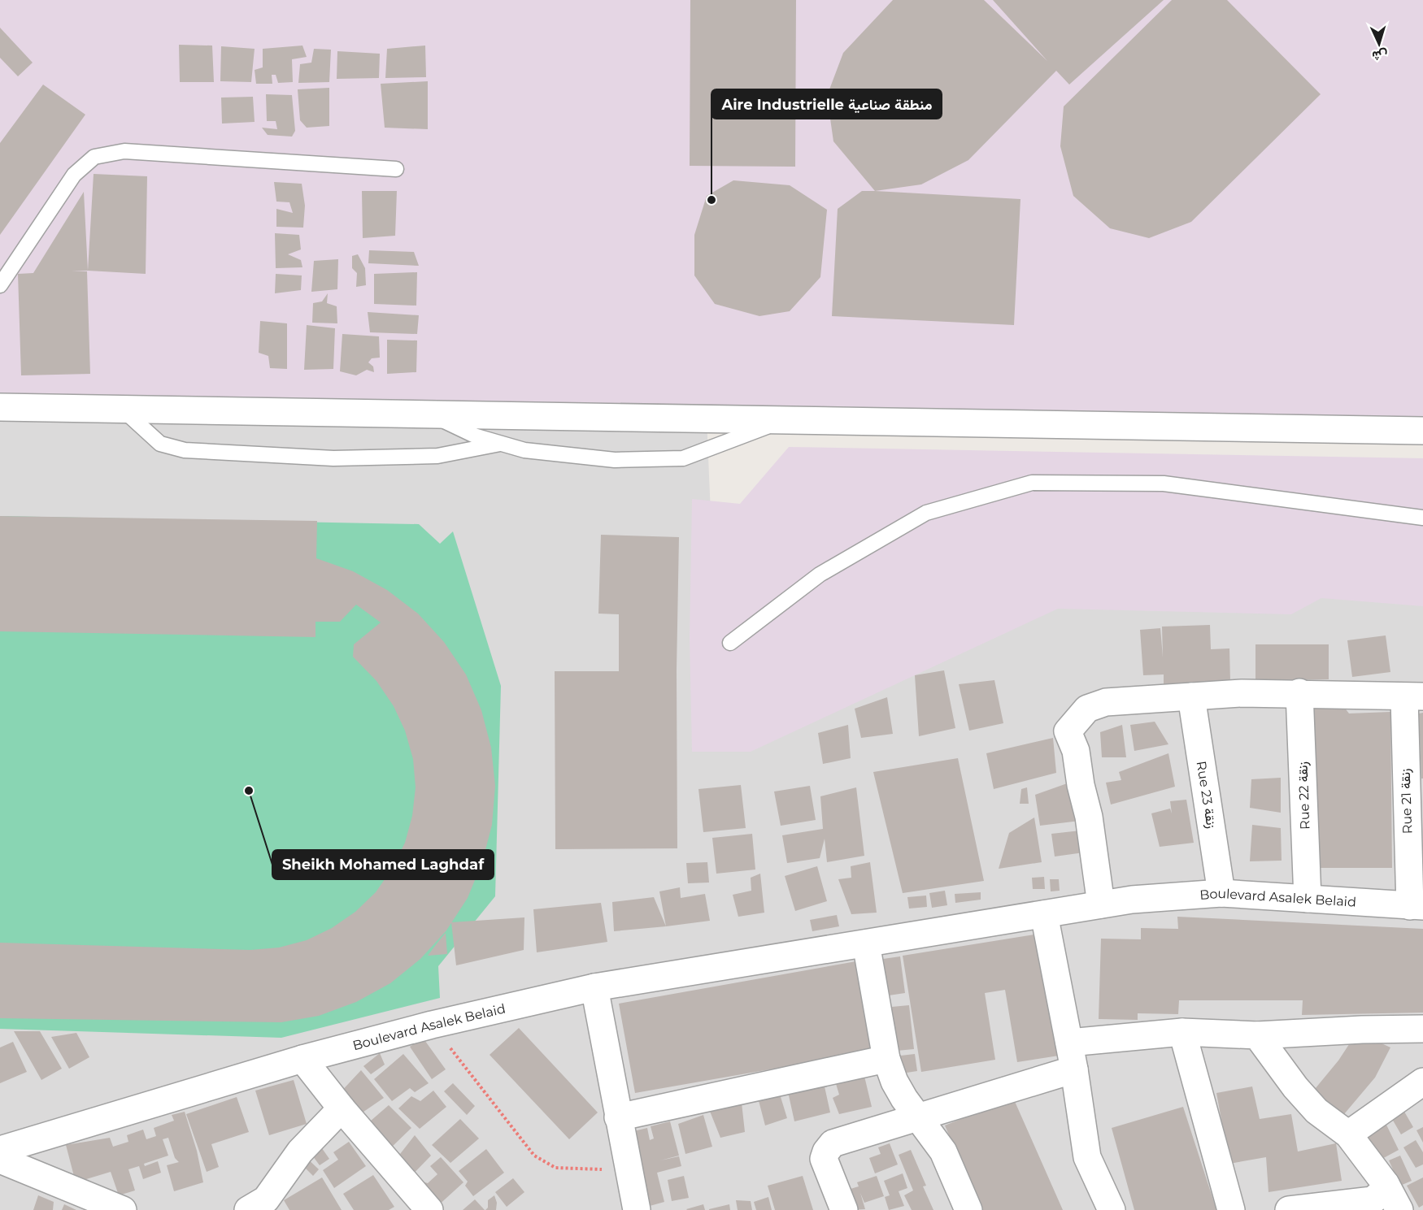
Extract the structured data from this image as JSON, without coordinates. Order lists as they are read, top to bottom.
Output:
{
  "streets": {
    "street": [
      "Rue 23 زنقة",
      "Rue 22 زنقة",
      "Rue 21 زنقة",
      "Boulevard Asalek Belaid"
    ]
  },
  "crossings": [
    ["Rue 23 زنقة", "Boulevard Asalek Belaid"],
    ["Rue 22 زنقة", "Boulevard Asalek Belaid"],
    ["Rue 21 زنقة", "Boulevard Asalek Belaid"]
  ],
  "places": ["Aire Industrielle منطقة صناعية", "Sheikh Mohamed Laghdaf"],
  "north": "bottom"
}
